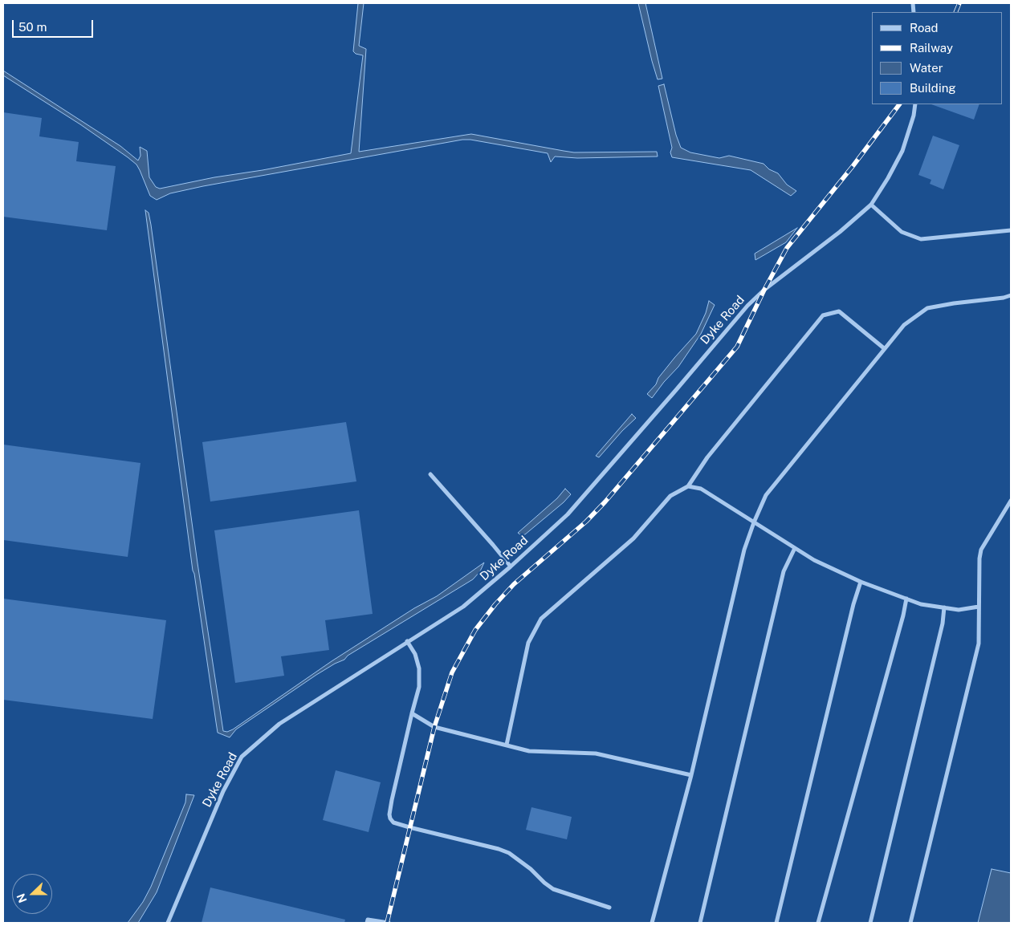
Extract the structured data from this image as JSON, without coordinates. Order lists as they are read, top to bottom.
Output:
{
  "streets": {
    "street": ["Dyke Road"]
  },
  "legend": [
    "Road",
    "Railway",
    "Water",
    "Building"
  ],
  "scale_bar": "50 m",
  "north": "left"
}
